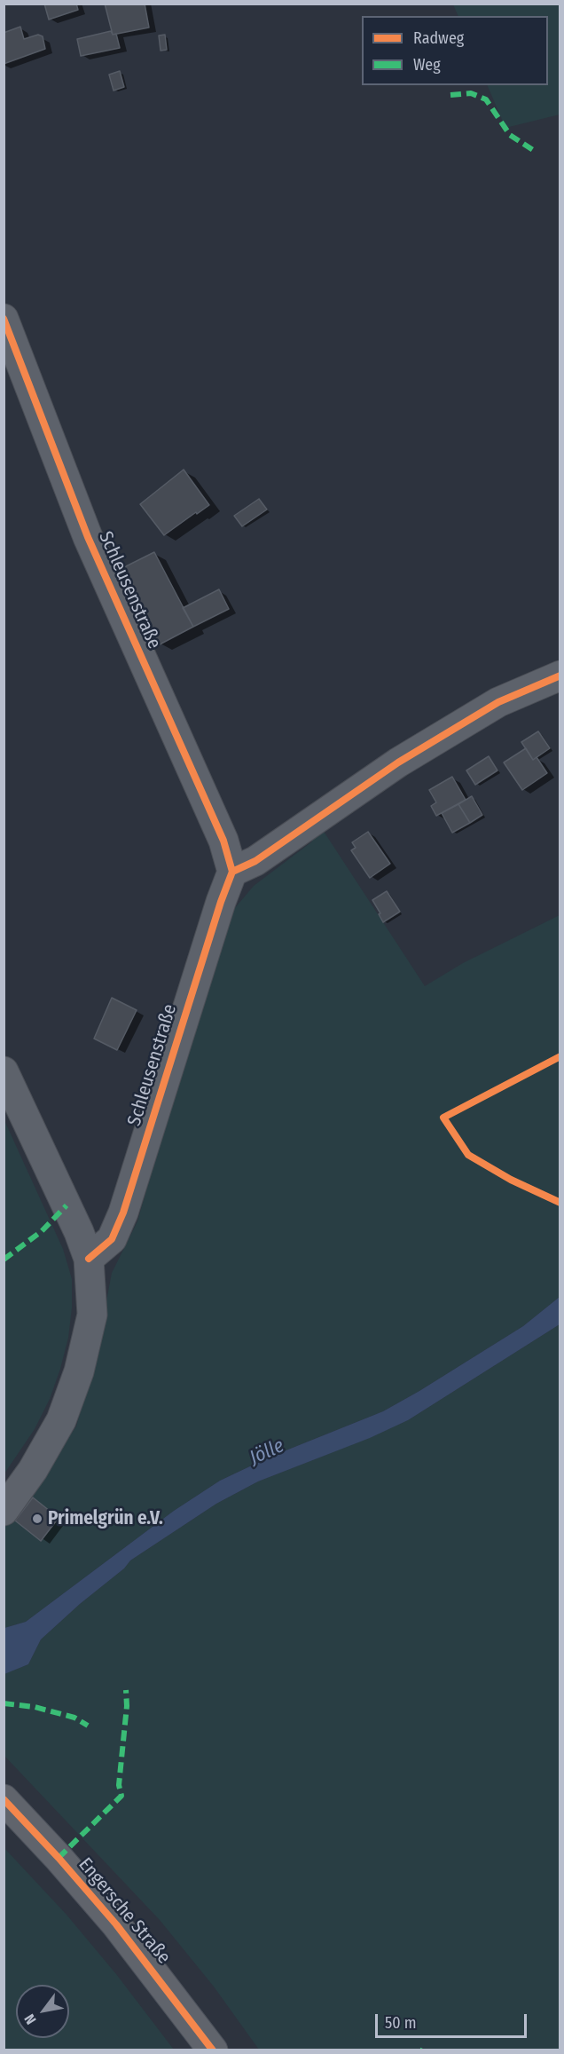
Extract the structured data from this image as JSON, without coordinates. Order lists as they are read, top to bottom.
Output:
{
  "streets": {
    "main road": ["Engersche Straße"],
    "street": ["Schleusenstraße"]
  },
  "water": ["Jölle"],
  "places": ["Primelgrün e.V."],
  "legend": ["Radweg", "Weg"],
  "scale_bar": "50 m",
  "north": "bottom left"
}
